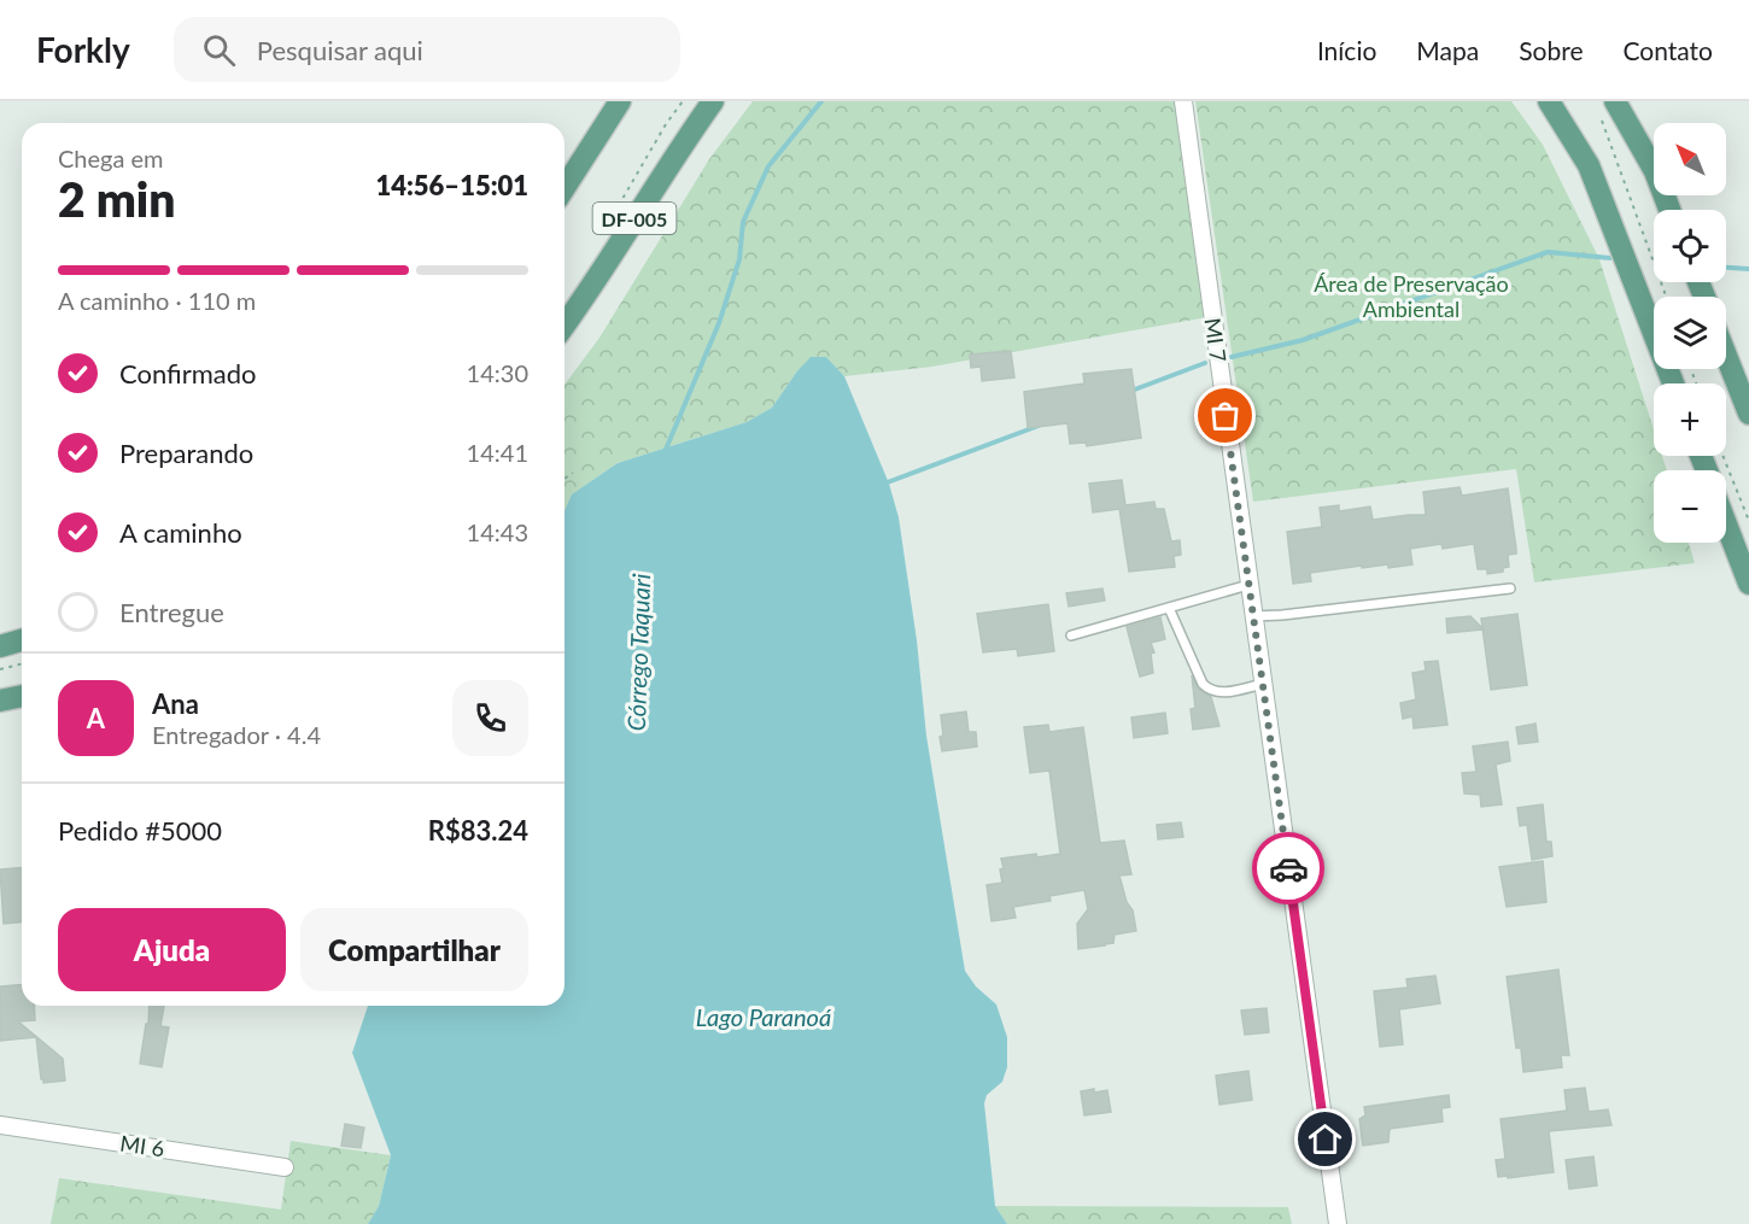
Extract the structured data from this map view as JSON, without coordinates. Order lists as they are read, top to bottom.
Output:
{
  "streets": {
    "main road": ["DF-005"],
    "street": ["MI 7", "MI 6"]
  },
  "water": ["Córrego Taquari", "Lago Paranoá"],
  "parks": ["Área de Preservação Ambiental"],
  "north": "top left",
  "page": {
    "header": "Forkly",
    "search": "Pesquisar aqui",
    "nav": [
      "Início",
      "Mapa",
      "Sobre",
      "Contato"
    ],
    "map_buttons": ["+", "−"],
    "heading": ["2 min", "Chega em", "14:56–15:01"],
    "panel": [
      "Ana",
      "Entregador · 4.4",
      "Pedido #5000",
      "R$83.24"
    ],
    "bar": "A caminho · 110 m",
    "list": [
      ["Confirmado", "14:30"],
      ["Preparando", "14:41"],
      ["A caminho", "14:43"],
      "Entregue"
    ],
    "round": "A",
    "buttons": ["Ajuda", "Compartilhar"]
  }
}
